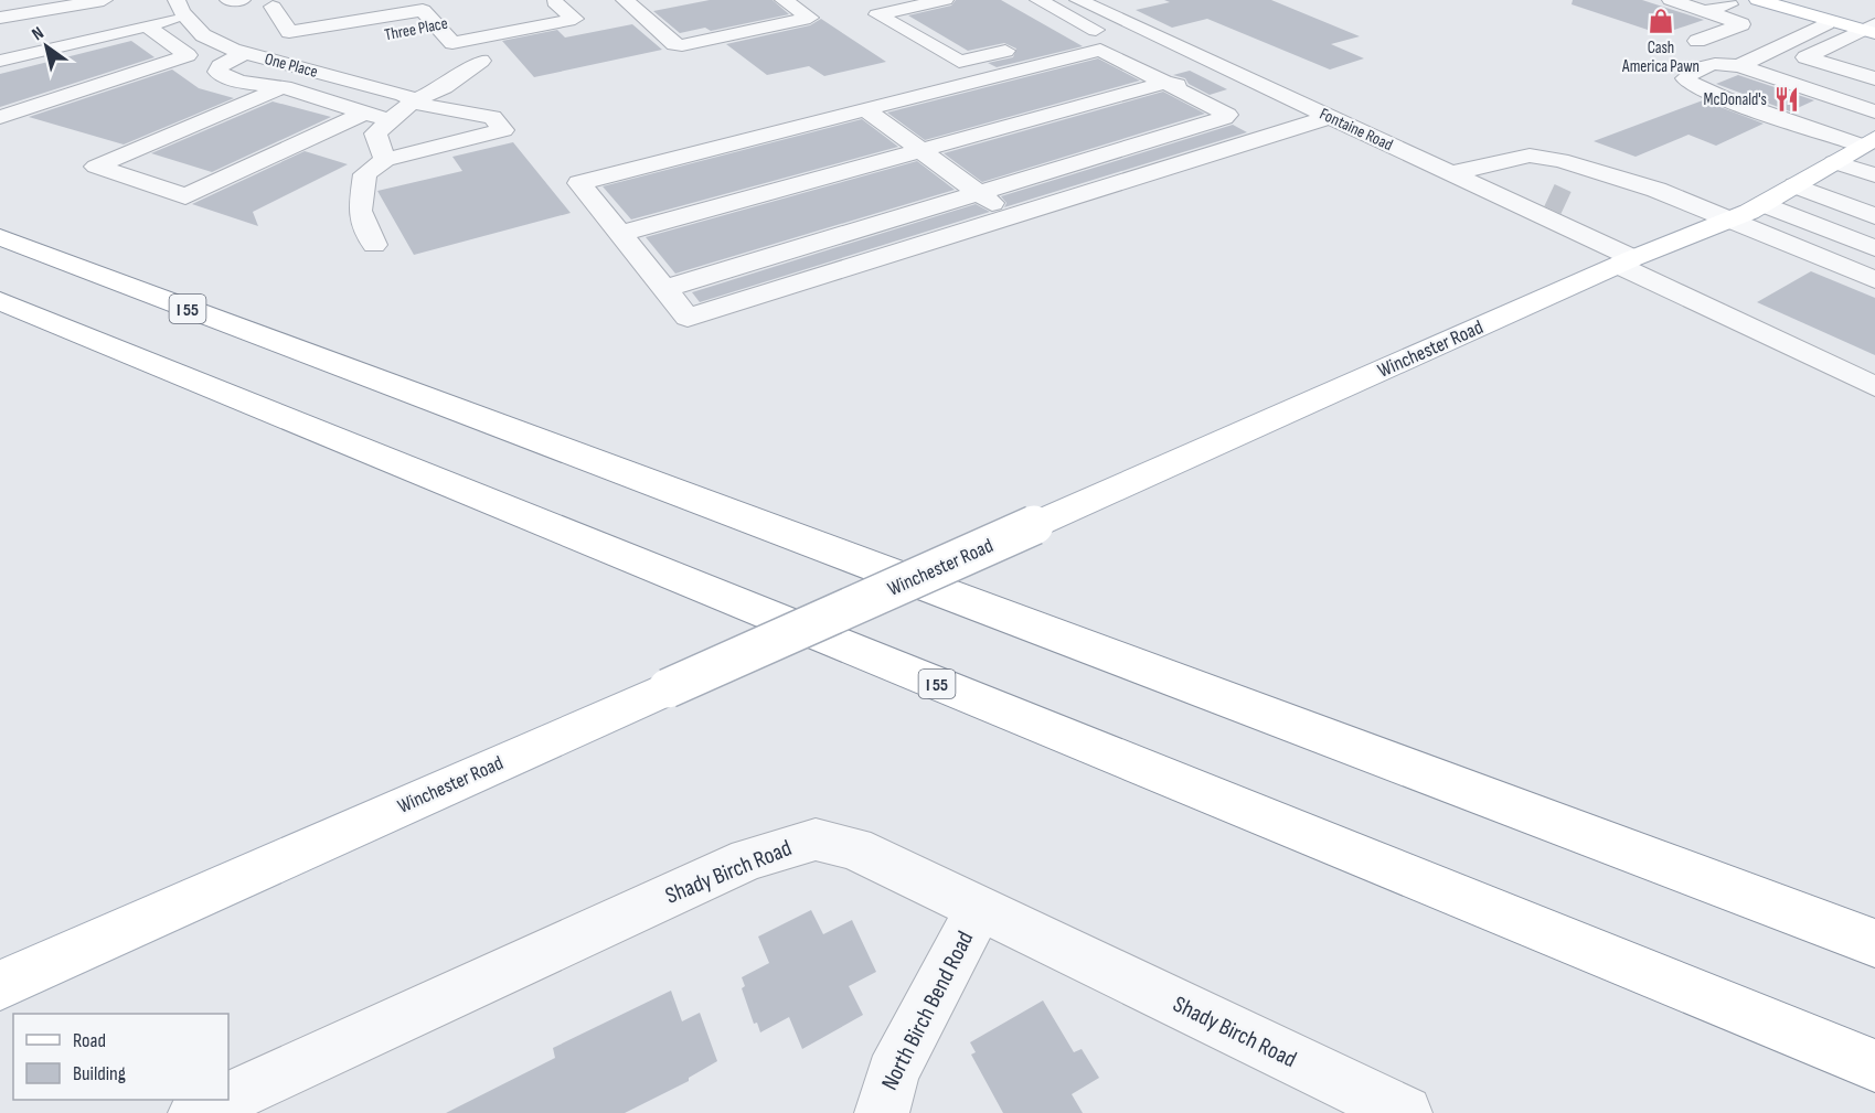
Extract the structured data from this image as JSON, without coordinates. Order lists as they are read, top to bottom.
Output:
{
  "streets": {
    "main road": ["I 55", "Winchester Road"],
    "street": [
      "Three Place",
      "One Place",
      "Fontaine Road",
      "Shady Birch Road",
      "North Birch Bend Road"
    ]
  },
  "crossings": [
    ["Fontaine Road", "Winchester Road"],
    ["Shady Birch Road", "North Birch Bend Road"]
  ],
  "places": {
    "shop": ["Cash America Pawn"],
    "restaurant": ["McDonald's"]
  },
  "legend": ["Road", "Building"],
  "north": "top left"
}
